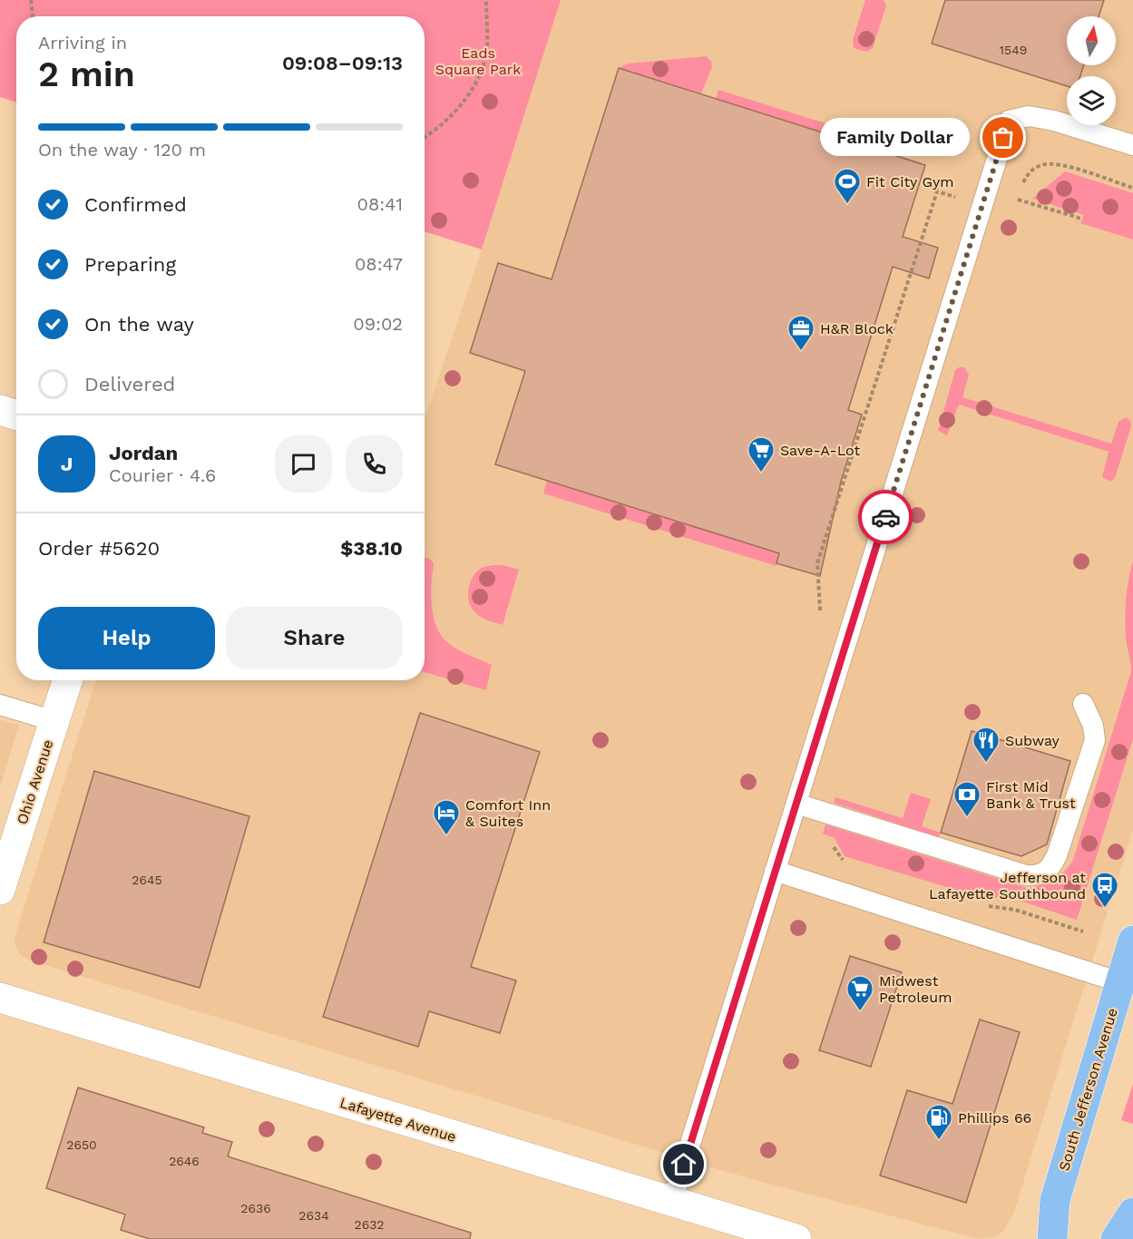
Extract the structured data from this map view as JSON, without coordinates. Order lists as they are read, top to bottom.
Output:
{
  "streets": {
    "main road": ["South Jefferson Avenue"],
    "street": ["Ohio Avenue", "Lafayette Avenue"]
  },
  "parks": ["Eads Square Park"],
  "places": {
    "other": ["Family Dollar"],
    "sports": ["Fit City Gym"],
    "office": ["H&R Block"],
    "supermarket": ["Save-A-Lot", "Midwest Petroleum"],
    "restaurant": ["Subway"],
    "bank": ["First Mid Bank & Trust"],
    "hotel": ["Comfort Inn & Suites"],
    "bus stop": ["Jefferson at Lafayette Southbound"],
    "fuel station": ["Phillips 66"]
  },
  "house_numbers": [
    "1549",
    "2645",
    "2650",
    "2646",
    "2636",
    "2634",
    "2632"
  ],
  "north": "top",
  "page": {
    "heading": ["2 min", "Arriving in", "09:08–09:13"],
    "panel": [
      "Jordan",
      "Courier · 4.6",
      "Order #5620",
      "$38.10"
    ],
    "bar": "On the way · 120 m",
    "bubble": "Family Dollar",
    "list": [
      ["Confirmed", "08:41"],
      ["Preparing", "08:47"],
      ["On the way", "09:02"],
      "Delivered"
    ],
    "round": "J",
    "buttons": ["Help", "Share"]
  }
}
